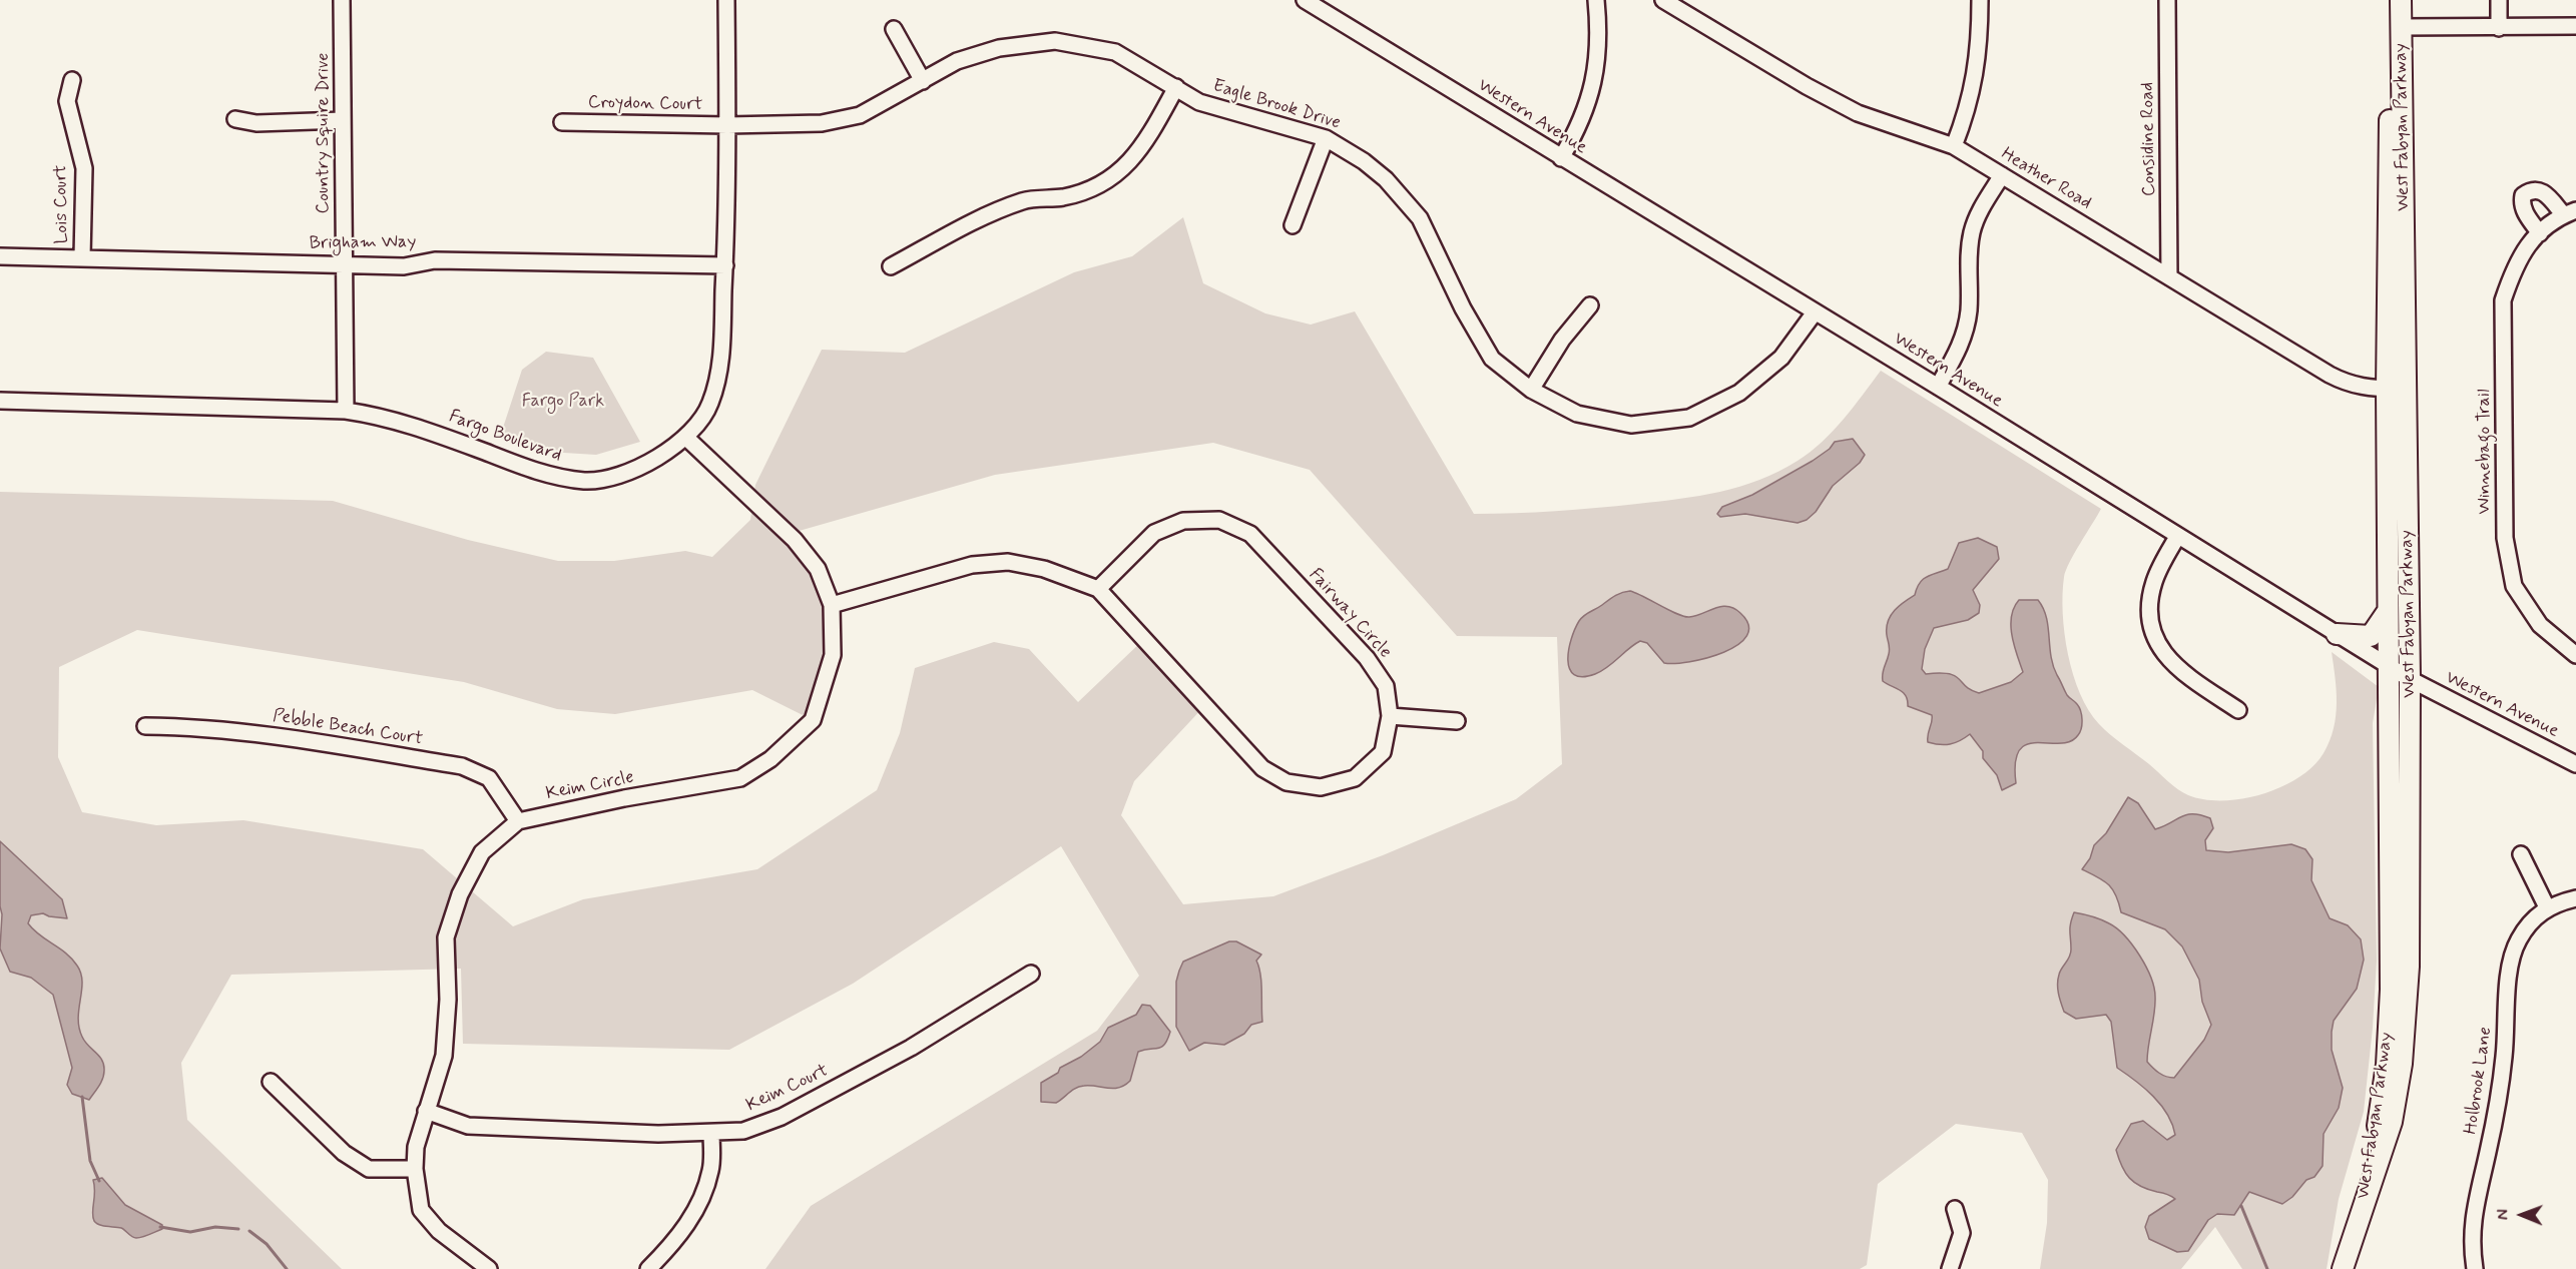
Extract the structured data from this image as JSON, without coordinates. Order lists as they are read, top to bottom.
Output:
{
  "streets": {
    "main road": ["West Fabyan Parkway"],
    "street": [
      "Croydon Court",
      "Eagle Brook Drive",
      "Western Avenue",
      "Country Squire Drive",
      "Considine Road",
      "Heather Road",
      "Lois Court",
      "Brigham Way",
      "Fargo Boulevard",
      "Winnebago Trail",
      "Fairway Circle",
      "Pebble Beach Court",
      "Keim Circle",
      "Holbrook Lane",
      "Keim Court"
    ]
  },
  "crossings": [
    ["Croydon Court", "Eagle Brook Drive"],
    ["Croydon Court", "Fargo Boulevard"],
    ["Eagle Brook Drive", "Western Avenue"],
    ["Eagle Brook Drive", "Fargo Boulevard"],
    ["Western Avenue", "West Fabyan Parkway"],
    ["West Fabyan Parkway", "Heather Road"],
    ["Country Squire Drive", "Brigham Way"],
    ["Country Squire Drive", "Fargo Boulevard"],
    ["Considine Road", "Heather Road"],
    ["Lois Court", "Brigham Way"],
    ["Brigham Way", "Fargo Boulevard"],
    ["Fargo Boulevard", "Keim Circle"],
    ["Fairway Circle", "Keim Circle"],
    ["Pebble Beach Court", "Keim Circle"],
    ["Keim Circle", "Keim Court"]
  ],
  "parks": ["Fargo Park"],
  "north": "left"
}
